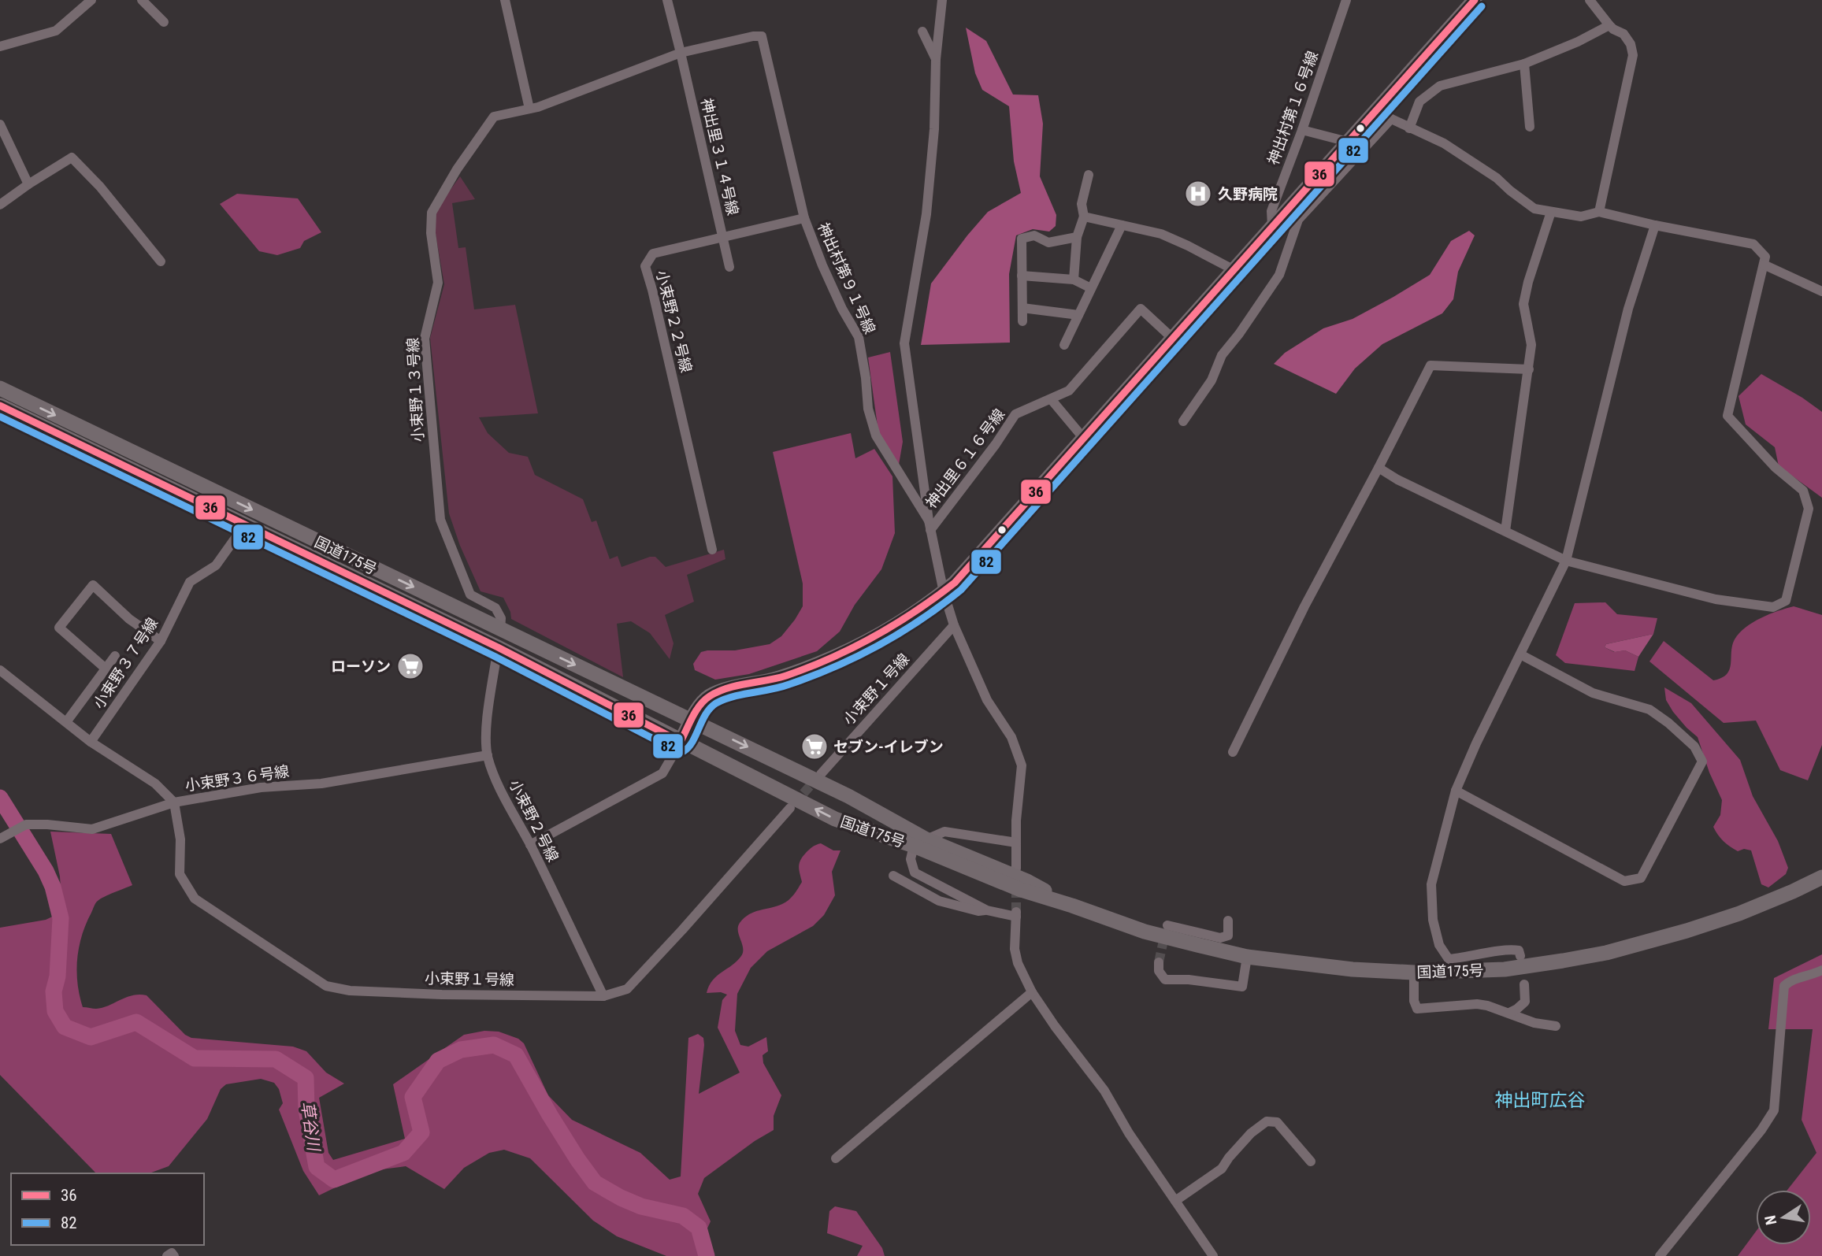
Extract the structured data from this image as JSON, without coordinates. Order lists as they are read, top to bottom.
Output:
{
  "streets": {
    "highway": ["国道175号"],
    "street": [
      "神出村第１６号線",
      "神出里３１４号線",
      "神出村第９１号線",
      "小束野２２号線",
      "小束野１３号線",
      "神出里６１６号線",
      "小束野３７号線",
      "小束野１号線",
      "小束野３６号線",
      "小束野２号線"
    ]
  },
  "crossings": [
    ["神出里３１４号線", "小束野２２号線"],
    ["神出里３１４号線", "小束野１３号線"],
    ["神出村第９１号線", "小束野２２号線"],
    ["神出村第９１号線", "小束野１３号線"],
    ["神出村第９１号線", "神出里６１６号線"],
    ["小束野１３号線", "国道175号"],
    ["国道175号", "小束野３７号線"],
    ["国道175号", "小束野２号線"],
    ["小束野３７号線", "小束野３６号線"],
    ["小束野１号線", "小束野３６号線"],
    ["小束野１号線", "小束野２号線"],
    ["小束野３６号線", "小束野２号線"]
  ],
  "districts": ["神出町広谷"],
  "water": ["草谷川"],
  "places": {
    "hospital": ["久野病院"],
    "supermarket": ["ローソン", "セブン-イレブン"]
  },
  "lines": ["transit line 36", "transit line 82"],
  "legend": ["36", "82"],
  "north": "left"
}
